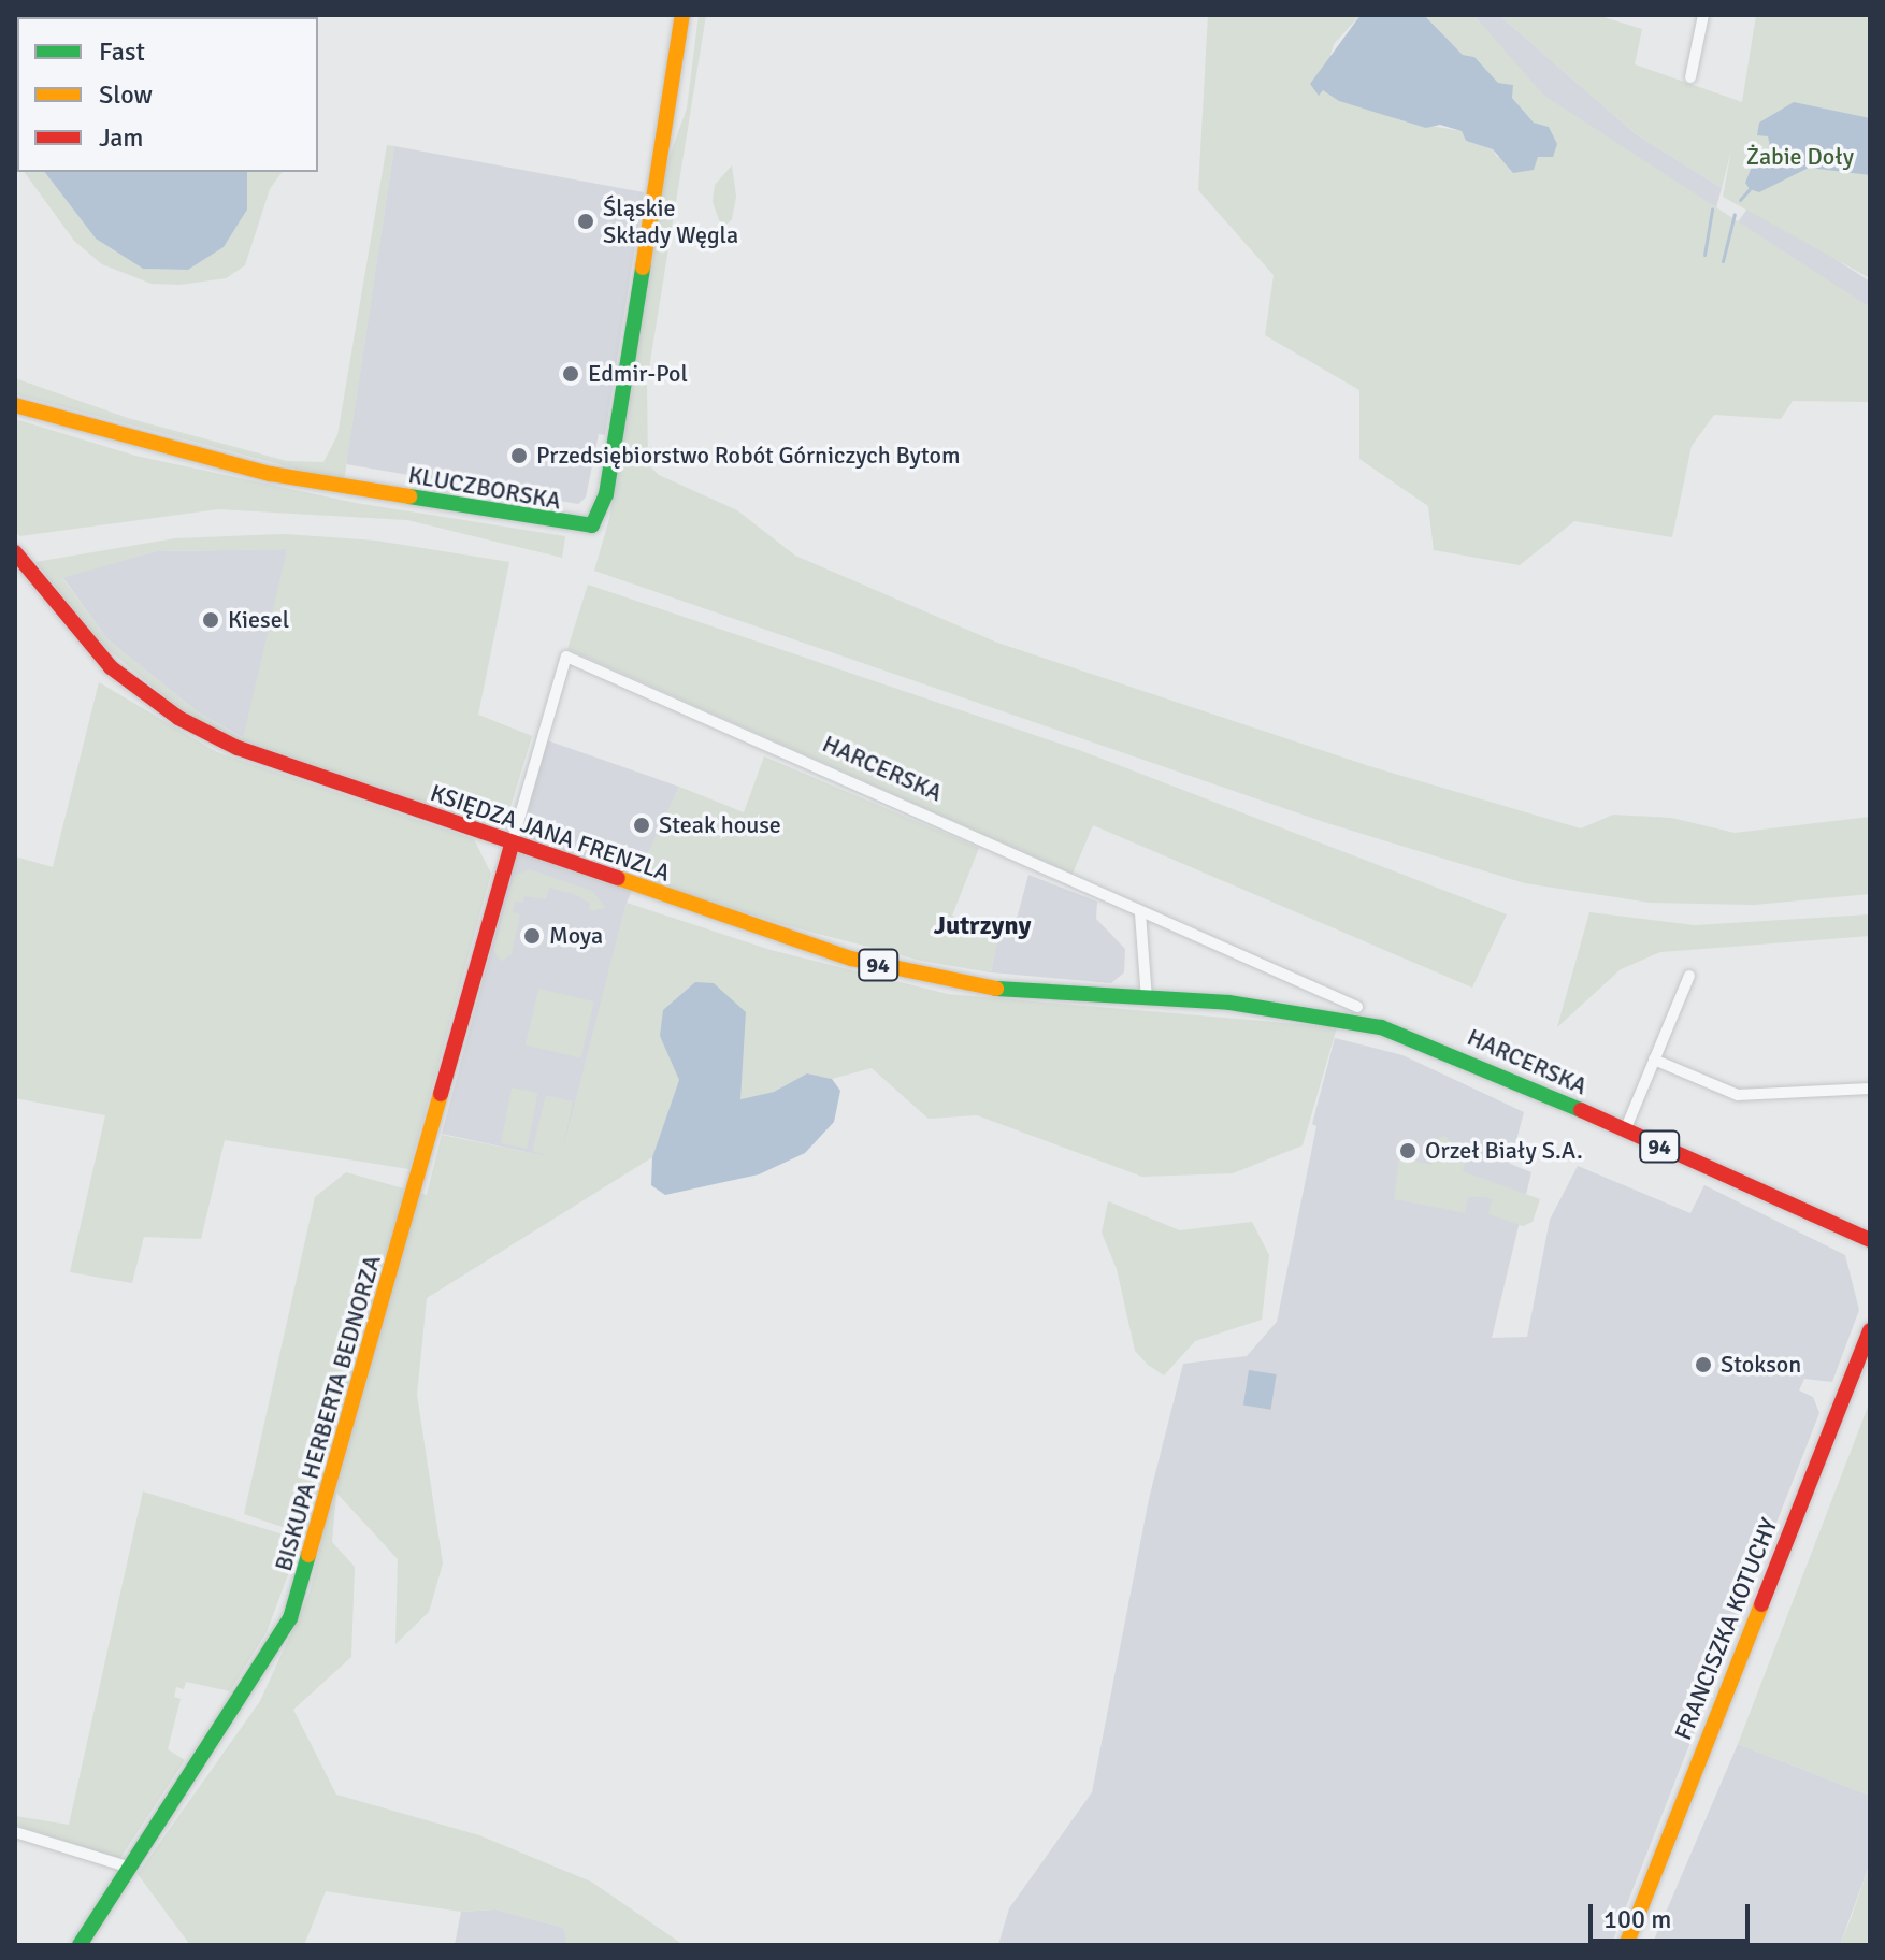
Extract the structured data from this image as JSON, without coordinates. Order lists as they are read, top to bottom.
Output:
{
  "streets": {
    "street": [
      "KLUCZBORSKA",
      "HARCERSKA",
      "KSIĘDZA JANA FRENZLA",
      "94",
      "BISKUPA HERBERTA BEDNORZA",
      "FRANCISZKA KOTUCHY"
    ]
  },
  "crossings": [
    ["HARCERSKA", "KSIĘDZA JANA FRENZLA"],
    ["HARCERSKA", "BISKUPA HERBERTA BEDNORZA"],
    ["KSIĘDZA JANA FRENZLA", "BISKUPA HERBERTA BEDNORZA"]
  ],
  "districts": ["Jutrzyny"],
  "parks": ["Żabie Doły"],
  "places": [
    "Śląskie Składy Węgla",
    "Edmir-Pol",
    "Przedsiębiorstwo Robót Górniczych Bytom",
    "Kiesel",
    "Steak house",
    "Moya",
    "Orzeł Biały S.A.",
    "Stokson"
  ],
  "legend": ["Fast", "Slow", "Jam"],
  "scale_bar": "100 m"
}
